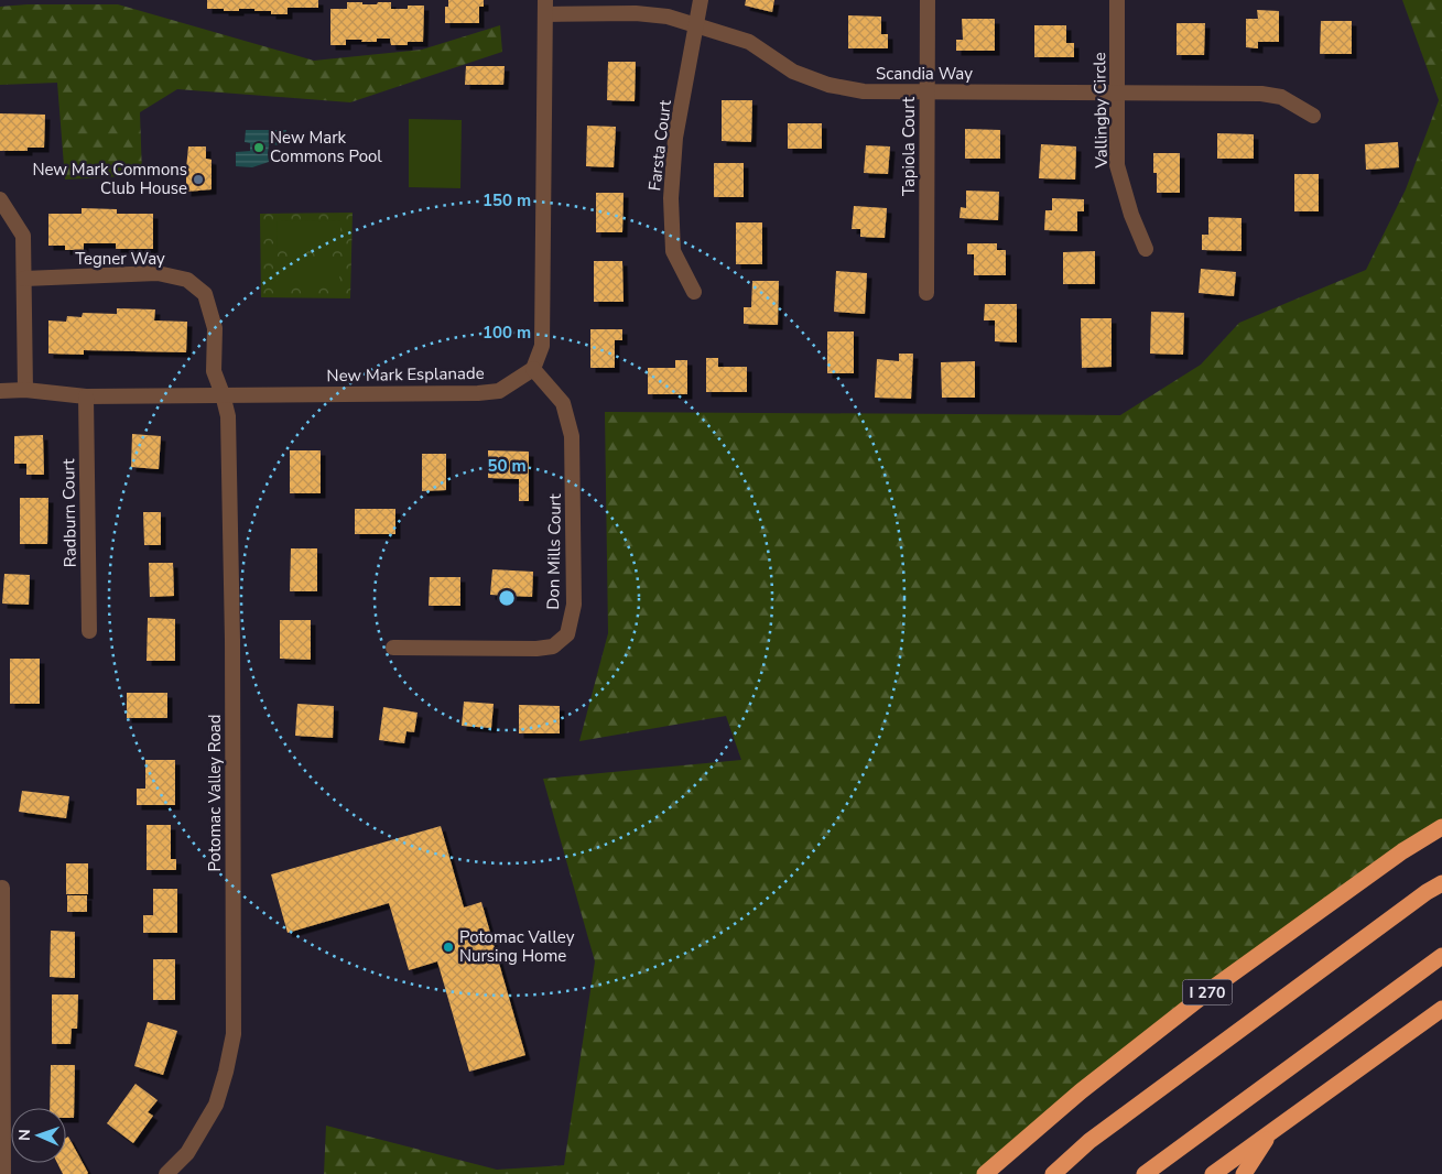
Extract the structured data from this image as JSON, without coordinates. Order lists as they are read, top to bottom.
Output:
{
  "streets": {
    "highway": ["I 270"],
    "street": [
      "Scandia Way",
      "Vallingby Circle",
      "Farsta Court",
      "Tapiola Court",
      "Tegner Way",
      "New Mark Esplanade",
      "Radburn Court",
      "Don Mills Court",
      "Potomac Valley Road"
    ]
  },
  "crossings": [
    ["Scandia Way", "Vallingby Circle"],
    ["Scandia Way", "Farsta Court"],
    ["Scandia Way", "Tapiola Court"],
    ["Tegner Way", "New Mark Esplanade"],
    ["Tegner Way", "Potomac Valley Road"],
    ["New Mark Esplanade", "Radburn Court"],
    ["New Mark Esplanade", "Don Mills Court"],
    ["New Mark Esplanade", "Potomac Valley Road"]
  ],
  "places": ["New Mark Commons Pool", "New Mark Commons Club House", "Potomac Valley Nursing Home"],
  "north": "left",
  "rings": ["150 m", "100 m", "50 m"]
}
